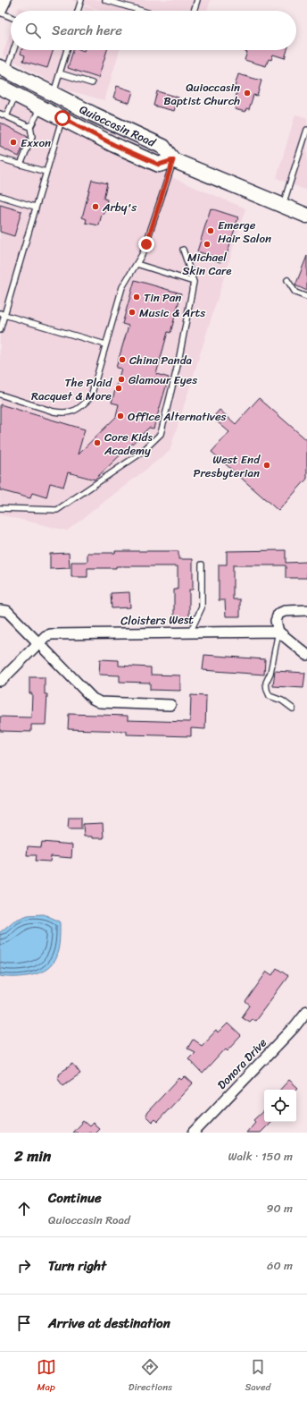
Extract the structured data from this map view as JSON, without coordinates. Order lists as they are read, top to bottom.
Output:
{
  "streets": {
    "main road": ["Quioccasin Road"],
    "street": ["Cloisters West", "Donora Drive"]
  },
  "places": [
    "Quioccasin Baptist Church",
    "Exxon",
    "Arby's",
    "Emerge Hair Salon",
    "Michael Skin Care",
    "Tin Pan",
    "Music & Arts",
    "China Panda",
    "Glamour Eyes",
    "The Plaid Racquet & More",
    "Office Alternatives",
    "Core Kids Academy",
    "West End Presbyterian"
  ],
  "page": {
    "search": "Search here",
    "heading": ["2 min", "Walk · 150 m"],
    "list": [
      ["Continue", "Quioccasin Road", "90 m"],
      ["Turn right", "60 m"],
      "Arrive at destination"
    ],
    "nav": ["Map", "Directions", "Saved"]
  }
}
